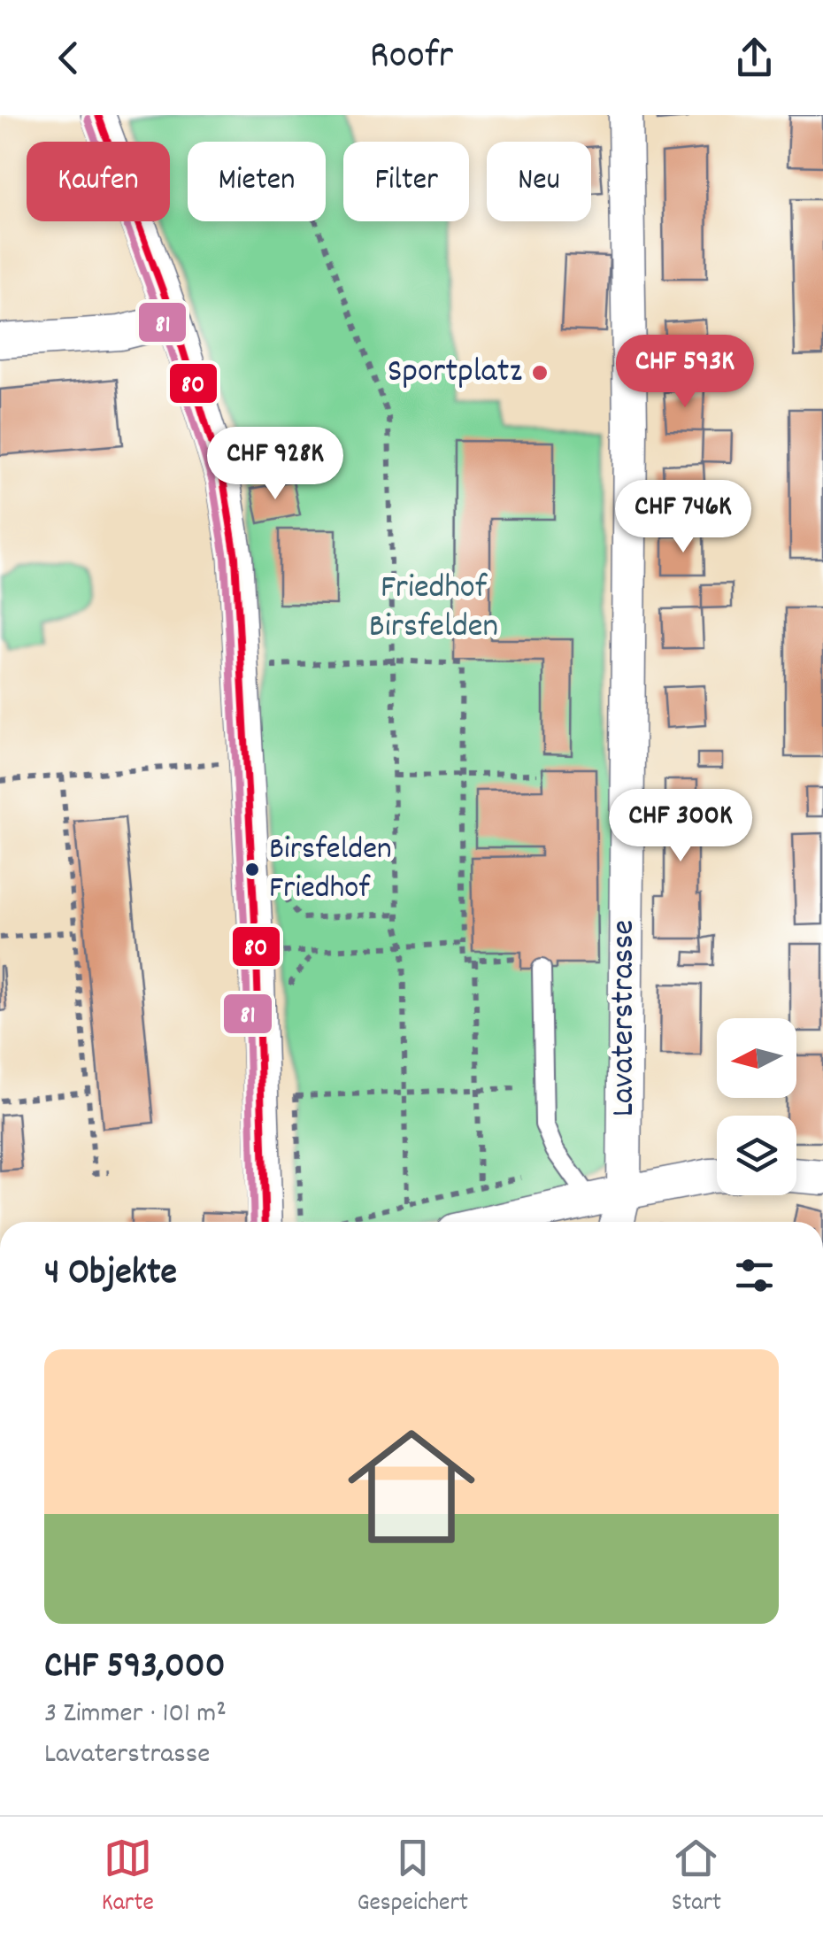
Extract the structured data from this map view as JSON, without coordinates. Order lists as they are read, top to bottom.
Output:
{
  "streets": {
    "street": ["Lavaterstrasse"]
  },
  "parks": ["Friedhof Birsfelden"],
  "places": ["Sportplatz", "Birsfelden Friedhof"],
  "lines": ["transit line 80", "transit line 81"],
  "north": "left",
  "page": {
    "header": "Roofr",
    "chip": [
      "Kaufen",
      "Mieten",
      "Filter",
      "Neu"
    ],
    "price": [
      "CHF 593K",
      "CHF 928K",
      "CHF 746K",
      "CHF 300K"
    ],
    "heading": "4 Objekte",
    "list": [
      {
        "name": "CHF 593,000",
        "note": "3 Zimmer · 101 m² · Lavaterstrasse"
      }
    ],
    "tabs": ["Karte", "Gespeichert", "Start"]
  }
}
